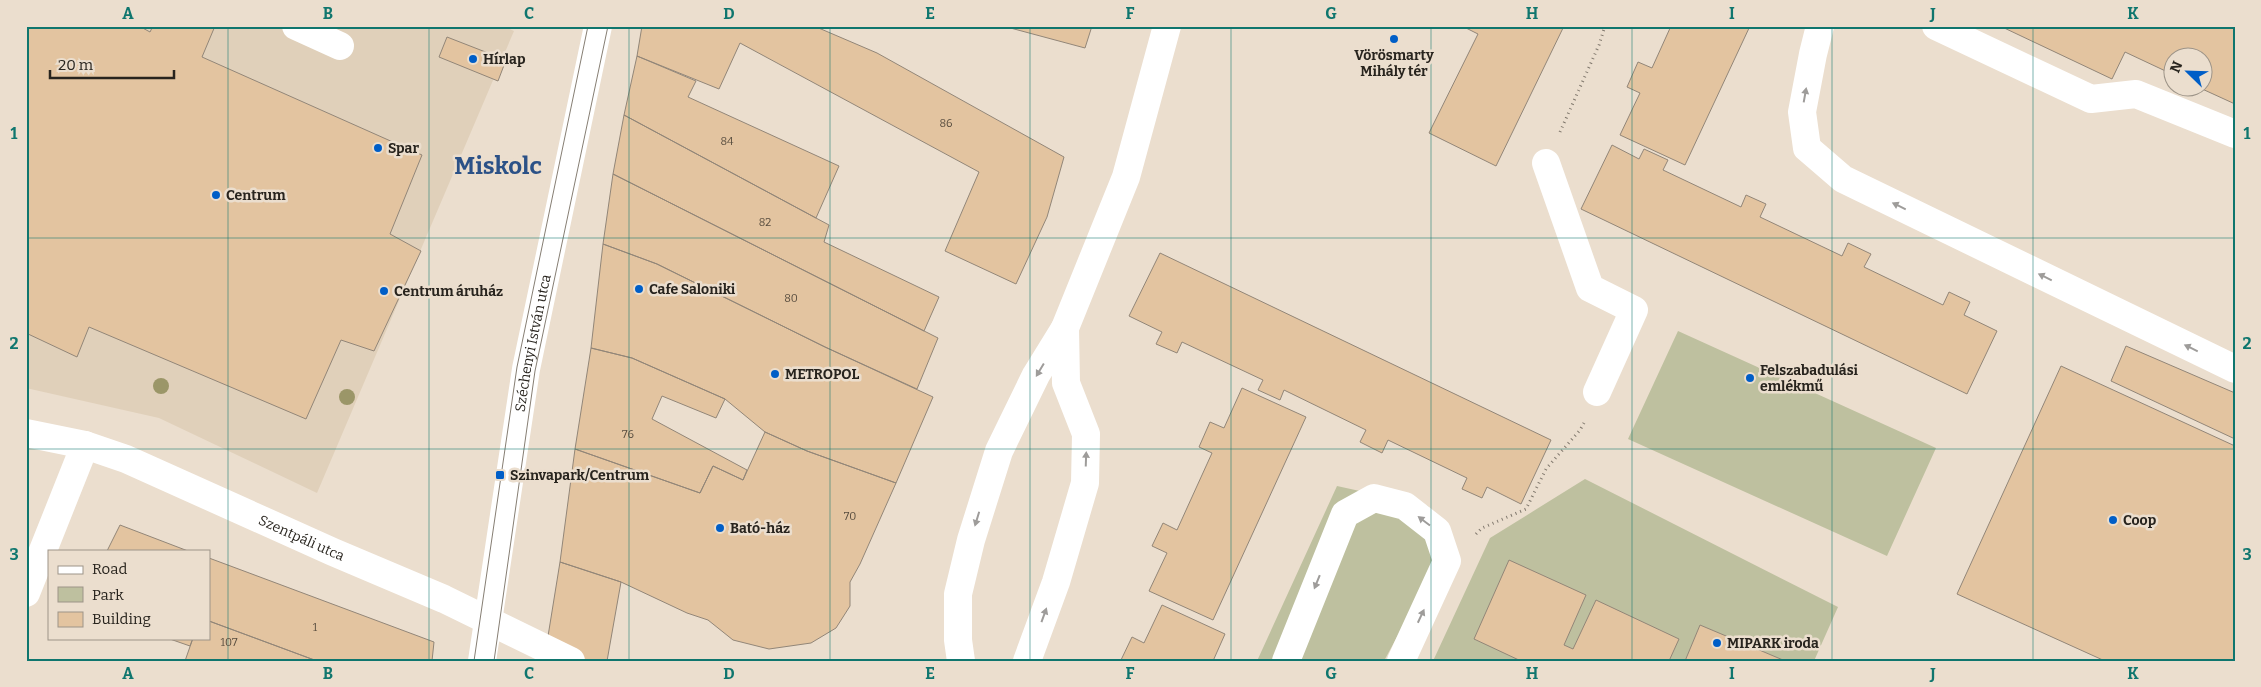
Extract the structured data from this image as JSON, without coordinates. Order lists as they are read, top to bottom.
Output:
{
  "streets": {
    "street": ["Széchenyi István utca", "Szentpáli utca"]
  },
  "crossings": [
    ["Széchenyi István utca", "Szentpáli utca"]
  ],
  "districts": ["Miskolc"],
  "places": {
    "other": [
      "Vörösmarty Mihály tér",
      "Hírlap",
      "Spar",
      "Centrum",
      "Cafe Saloniki",
      "Centrum áruház",
      "METROPOL",
      "Felszabadulási emlékmű",
      "Coop",
      "Bató-ház",
      "MIPARK iroda"
    ],
    "transit": ["Szinvapark/Centrum"]
  },
  "house_numbers": [
    "86",
    "84",
    "82",
    "80",
    "76",
    "70",
    "1",
    "107"
  ],
  "legend": ["Road", "Park", "Building"],
  "scale_bar": "20 m",
  "north": "top left",
  "grid": {
    "columns": [
      "A",
      "B",
      "C",
      "D",
      "E",
      "F",
      "G",
      "H",
      "I",
      "J",
      "K"
    ],
    "rows": ["1", "2", "3"]
  }
}
